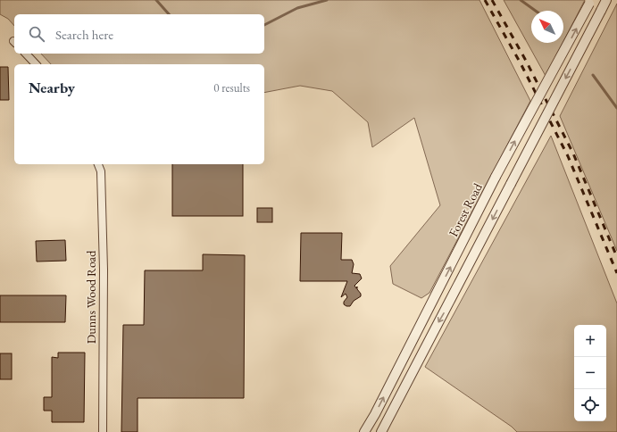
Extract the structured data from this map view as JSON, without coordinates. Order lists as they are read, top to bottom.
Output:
{
  "streets": {
    "street": ["Forest Road", "Dunns Wood Road"]
  },
  "north": "top left",
  "page": {
    "search": "Search here",
    "heading": ["Nearby", "0 results"],
    "map_buttons": ["+", "−"]
  }
}
